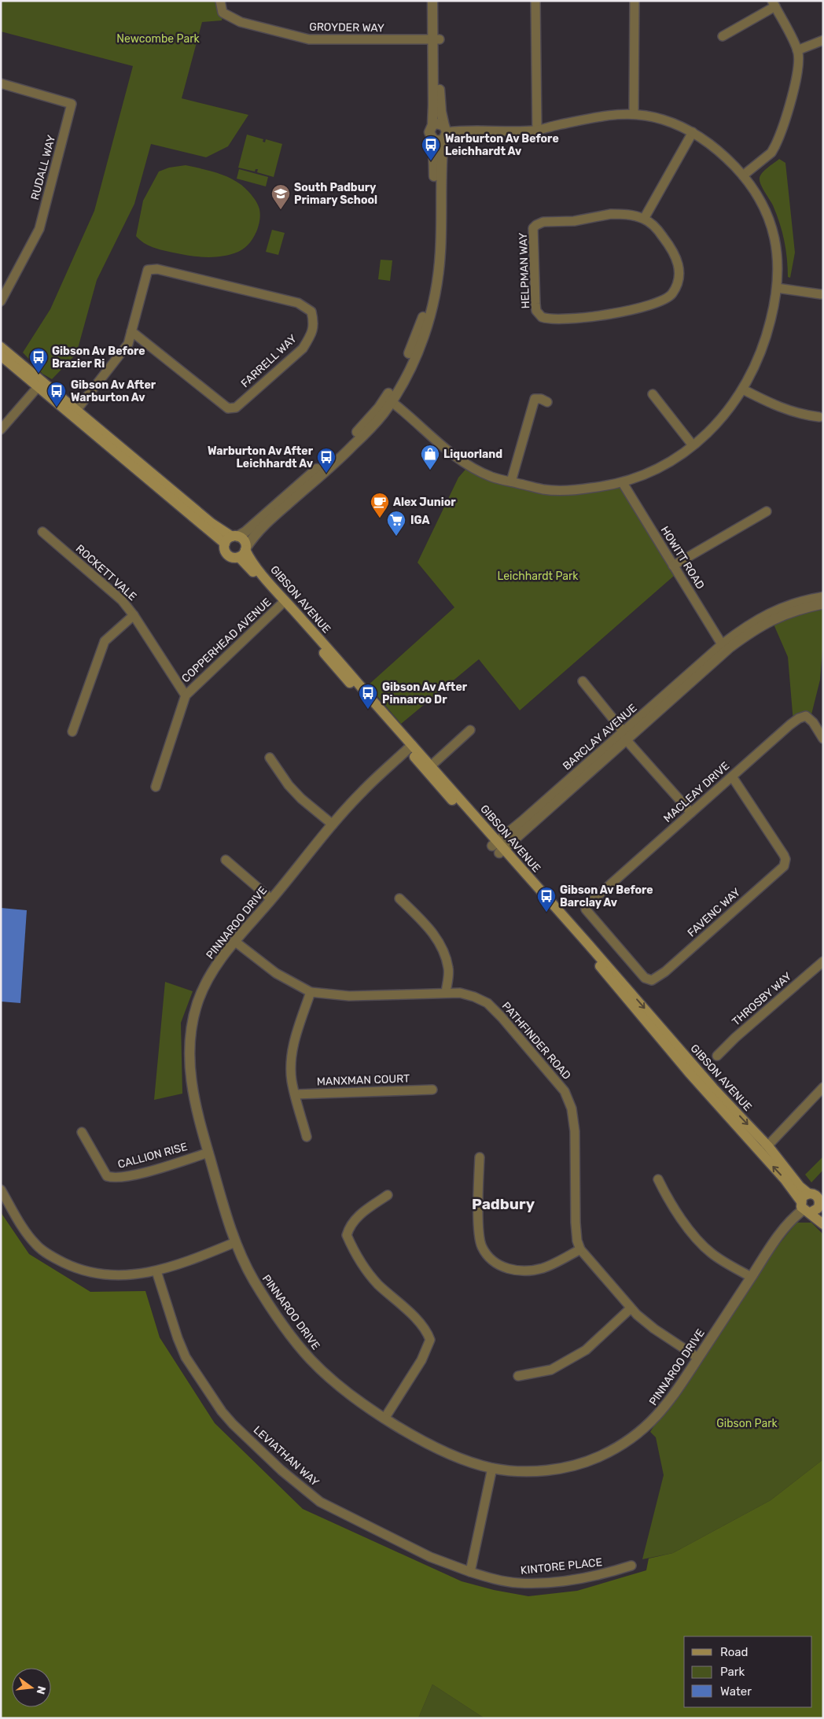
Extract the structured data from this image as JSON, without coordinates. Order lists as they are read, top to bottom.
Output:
{
  "streets": {
    "main road": ["GIBSON AVENUE"],
    "street": [
      "GROYDER WAY",
      "RUDALL WAY",
      "HELPMAN WAY",
      "FARRELL WAY",
      "HOWITT ROAD",
      "ROCKETT VALE",
      "COPPERHEAD AVENUE",
      "BARCLAY AVENUE",
      "MACLEAY DRIVE",
      "FAVENC WAY",
      "PINNAROO DRIVE",
      "THROSBY WAY",
      "PATHFINDER ROAD",
      "MANXMAN COURT",
      "CALLION RISE",
      "LEVIATHAN WAY",
      "KINTORE PLACE"
    ]
  },
  "crossings": [
    ["HOWITT ROAD", "BARCLAY AVENUE"],
    ["ROCKETT VALE", "COPPERHEAD AVENUE"],
    ["GIBSON AVENUE", "COPPERHEAD AVENUE"],
    ["GIBSON AVENUE", "BARCLAY AVENUE"],
    ["GIBSON AVENUE", "PINNAROO DRIVE"],
    ["MACLEAY DRIVE", "FAVENC WAY"],
    ["PINNAROO DRIVE", "PATHFINDER ROAD"],
    ["PINNAROO DRIVE", "CALLION RISE"],
    ["LEVIATHAN WAY", "KINTORE PLACE"]
  ],
  "districts": ["Padbury"],
  "parks": ["Newcombe Park", "Leichhardt Park", "Gibson Park"],
  "places": {
    "bus stop": [
      "Warburton Av Before Leichhardt Av",
      "Gibson Av Before Brazier Ri",
      "Gibson Av After Warburton Av",
      "Warburton Av After Leichhardt Av",
      "Gibson Av After Pinnaroo Dr",
      "Gibson Av Before Barclay Av"
    ],
    "school or university": ["South Padbury Primary School"],
    "shop": ["Liquorland"],
    "cafe": ["Alex Junior"],
    "supermarket": ["IGA"]
  },
  "legend": ["Road", "Park", "Water"],
  "north": "right"
}
